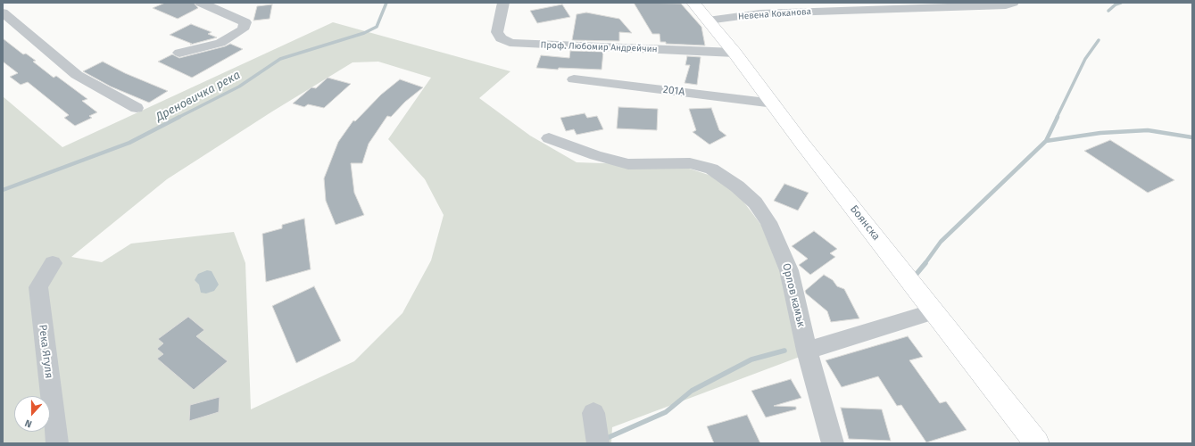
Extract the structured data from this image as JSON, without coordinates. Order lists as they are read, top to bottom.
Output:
{
  "streets": {
    "main road": ["Боянска"],
    "street": [
      "Невена Коканова",
      "Проф. Любомир Андрейчин",
      "201А",
      "Орлов камък",
      "Река Ягуля"
    ]
  },
  "crossings": [
    ["Невена Коканова", "Боянска"],
    ["Проф. Любомир Андрейчин", "Боянска"],
    ["201А", "Боянска"]
  ],
  "water": ["Дреновичка река"],
  "north": "bottom"
}
